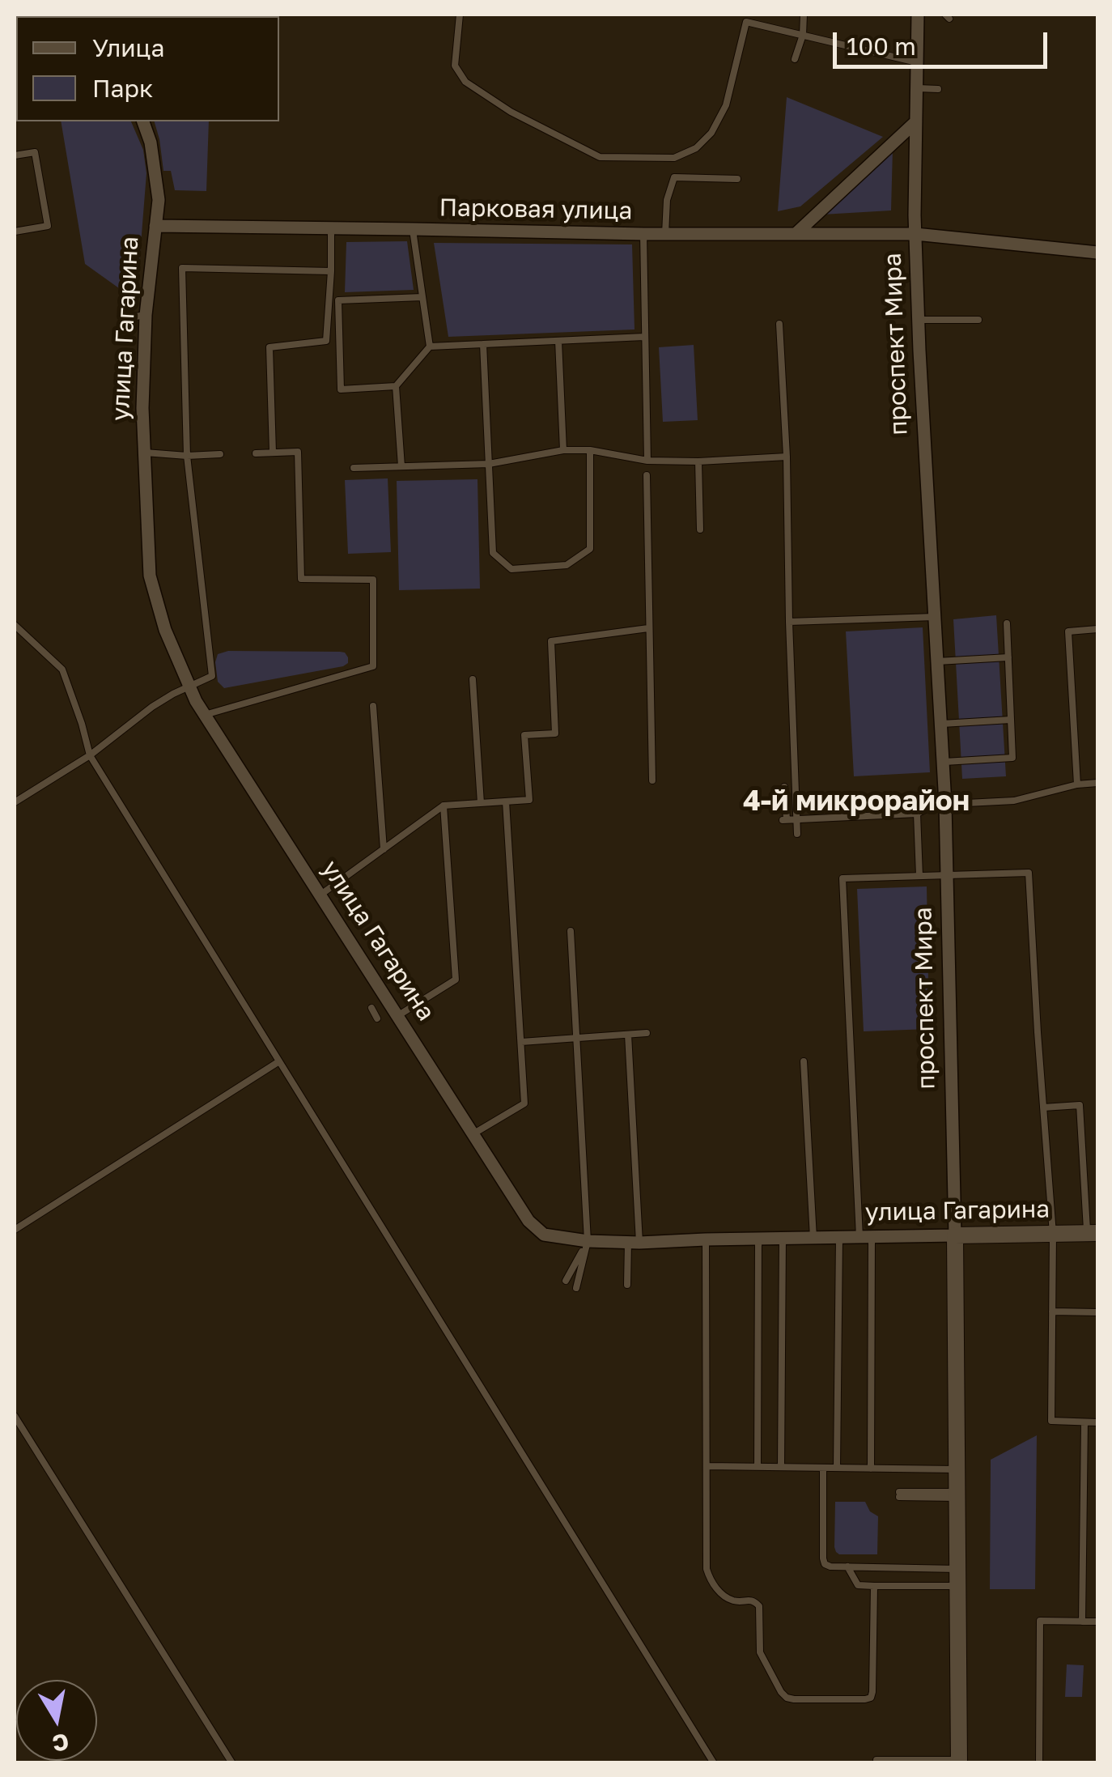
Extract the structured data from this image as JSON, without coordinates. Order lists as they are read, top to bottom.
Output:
{
  "streets": {
    "street": ["Парковая улица", "улица Гагарина", "проспект Мира"]
  },
  "crossings": [
    ["Парковая улица", "улица Гагарина"],
    ["Парковая улица", "проспект Мира"],
    ["улица Гагарина", "проспект Мира"]
  ],
  "districts": ["4-й микрорайон"],
  "legend": ["Улица", "Парк"],
  "scale_bar": "100 m",
  "north": "bottom"
}
